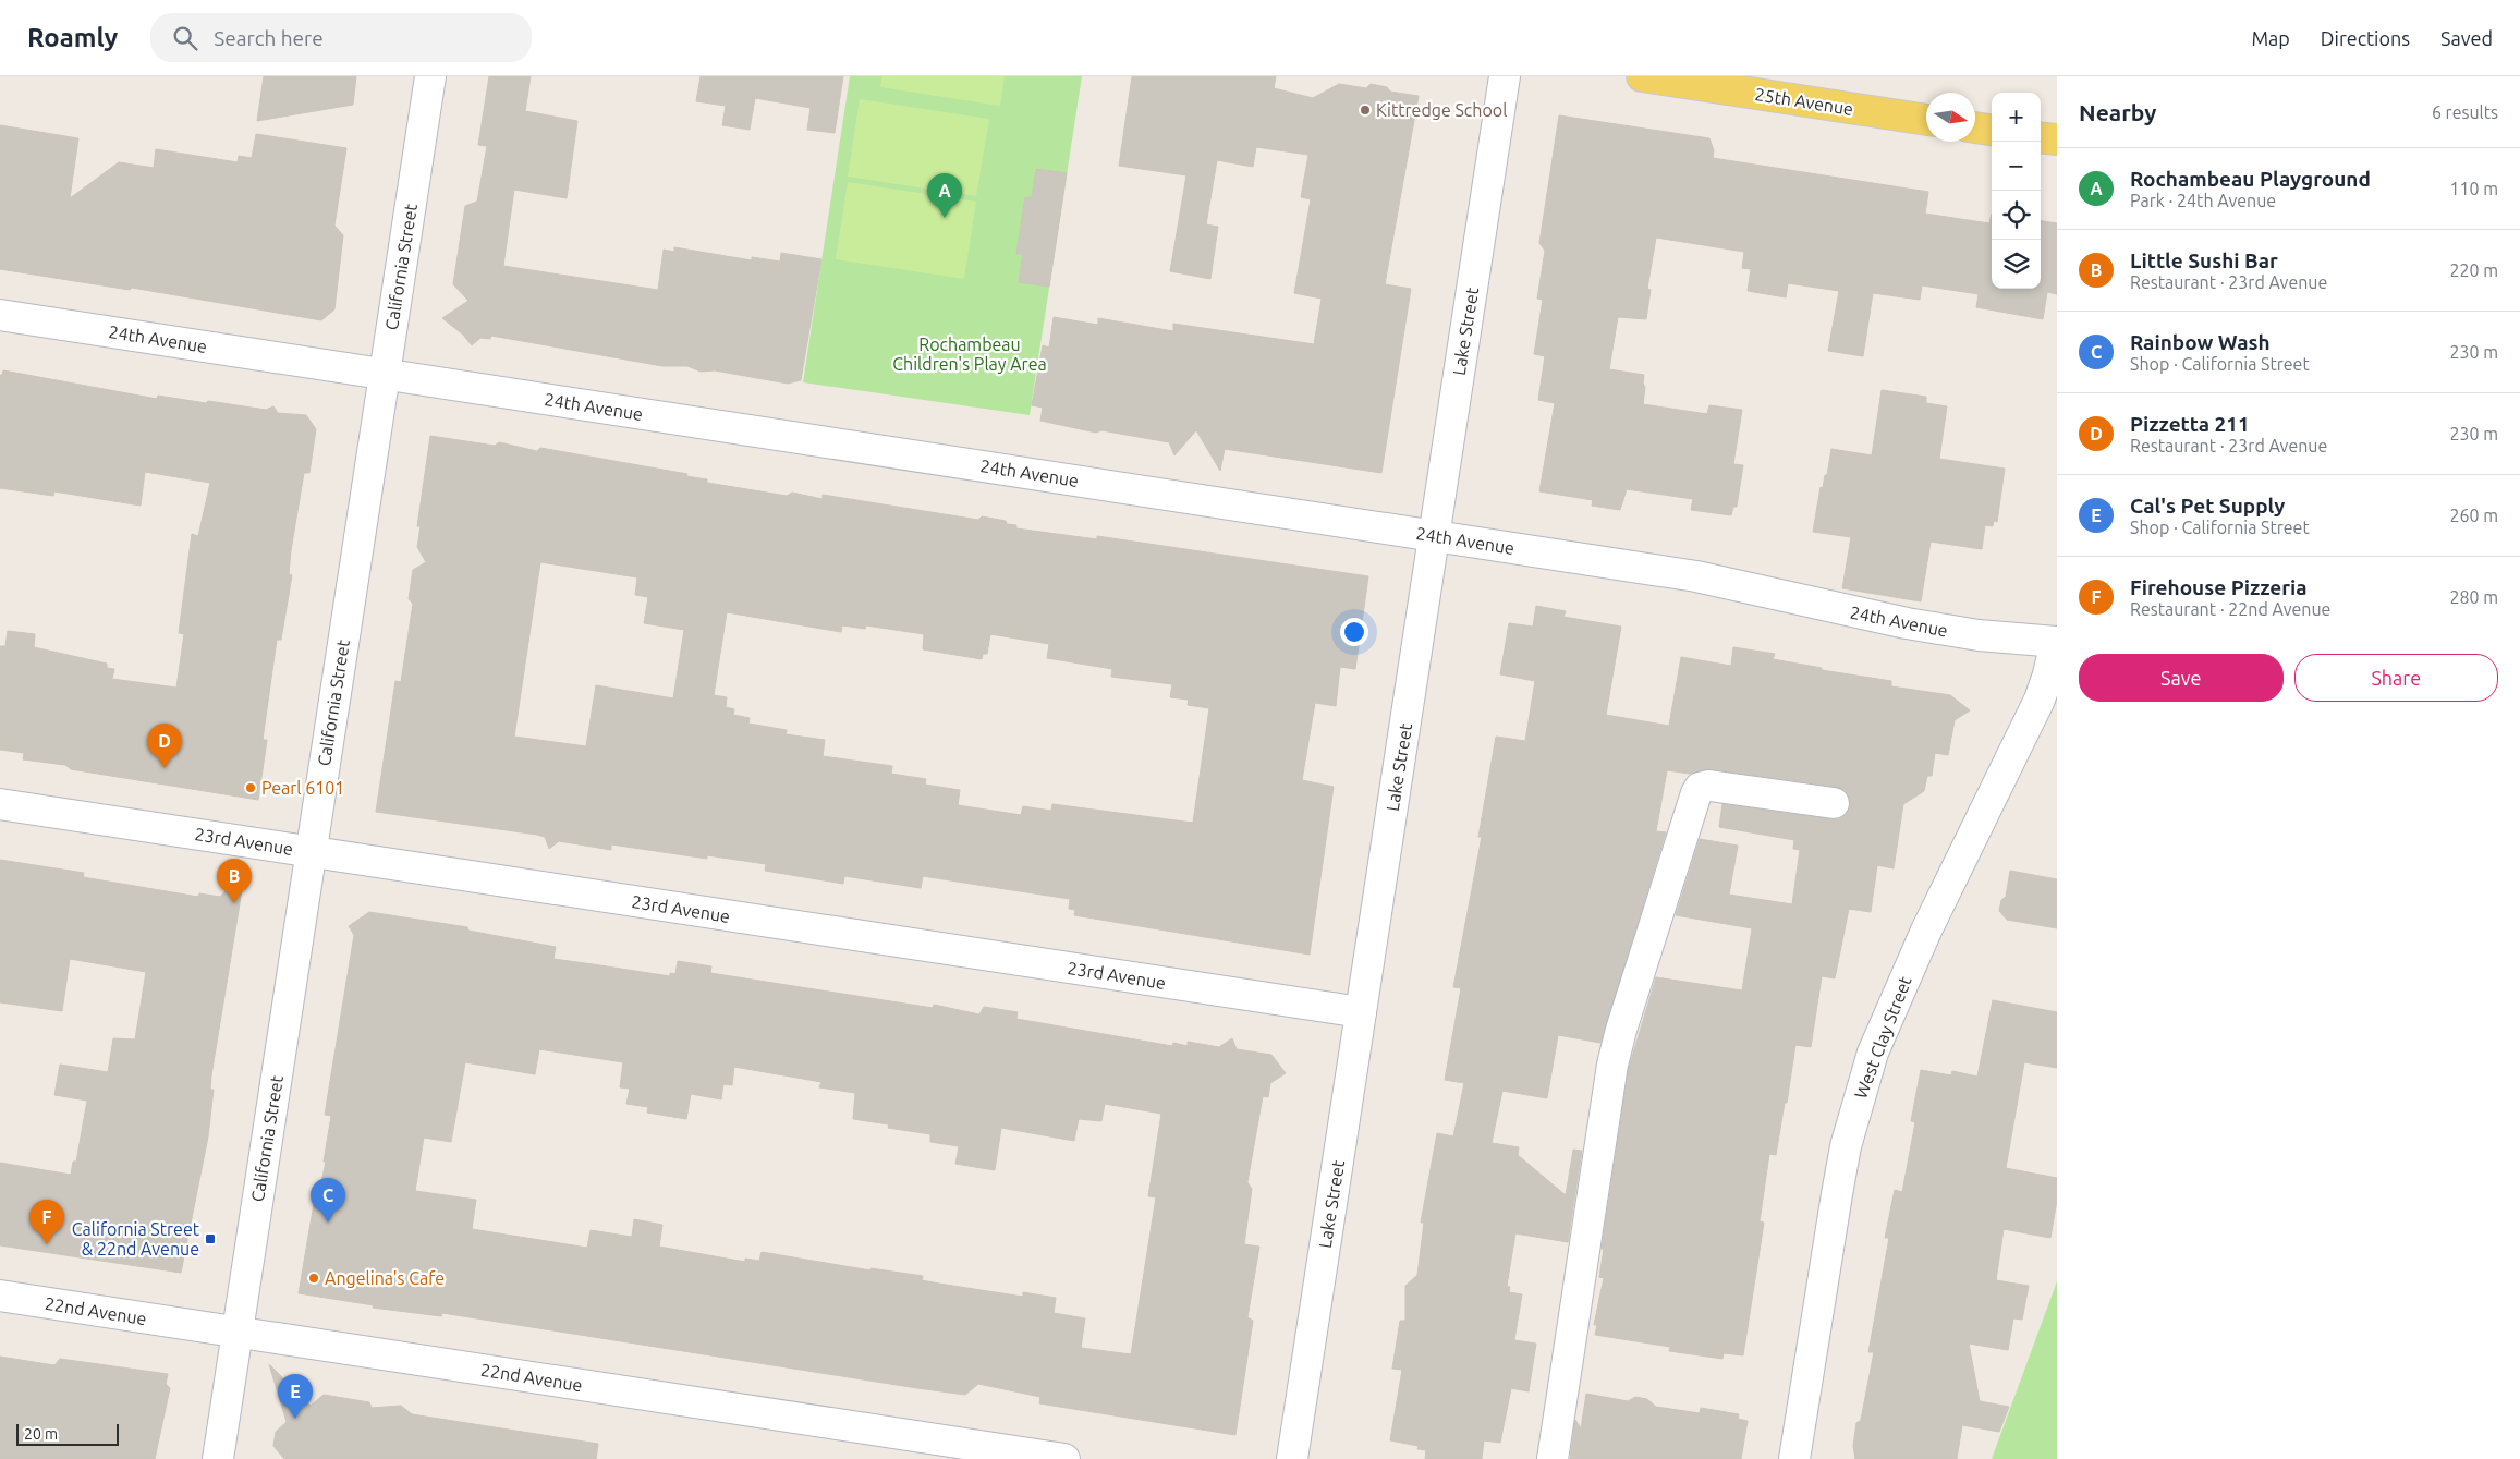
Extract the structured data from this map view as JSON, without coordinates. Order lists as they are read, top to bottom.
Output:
{
  "streets": {
    "main road": ["25th Avenue"],
    "street": [
      "California Street",
      "Lake Street",
      "24th Avenue",
      "23rd Avenue",
      "West Clay Street",
      "22nd Avenue"
    ]
  },
  "crossings": [
    ["California Street", "24th Avenue"],
    ["California Street", "23rd Avenue"],
    ["California Street", "22nd Avenue"],
    ["Lake Street", "24th Avenue"],
    ["Lake Street", "23rd Avenue"],
    ["24th Avenue", "West Clay Street"]
  ],
  "parks": ["Rochambeau Children's Play Area"],
  "places": {
    "other": ["Kittredge School", "Pearl 6101", "Angelina's Cafe"],
    "transit": ["California Street & 22nd Avenue"]
  },
  "scale_bar": "20 m",
  "north": "right",
  "page": {
    "header": "Roamly",
    "search": "Search here",
    "nav": ["Map", "Directions", "Saved"],
    "heading": ["Nearby", "6 results"],
    "map_buttons": ["+", "−"],
    "list": [
      {
        "mark": "A",
        "name": "Rochambeau Playground",
        "note": "Park · 24th Avenue",
        "value": "110 m"
      },
      {
        "mark": "B",
        "name": "Little Sushi Bar",
        "note": "Restaurant · 23rd Avenue",
        "value": "220 m"
      },
      {
        "mark": "C",
        "name": "Rainbow Wash",
        "note": "Shop · California Street",
        "value": "230 m"
      },
      {
        "mark": "D",
        "name": "Pizzetta 211",
        "note": "Restaurant · 23rd Avenue",
        "value": "230 m"
      },
      {
        "mark": "E",
        "name": "Cal's Pet Supply",
        "note": "Shop · California Street",
        "value": "260 m"
      },
      {
        "mark": "F",
        "name": "Firehouse Pizzeria",
        "note": "Restaurant · 22nd Avenue",
        "value": "280 m"
      }
    ],
    "pins": [
      "A",
      "D",
      "B",
      "C",
      "F",
      "E"
    ],
    "buttons": ["Save", "Share"],
    "scale": "20 m"
  }
}
